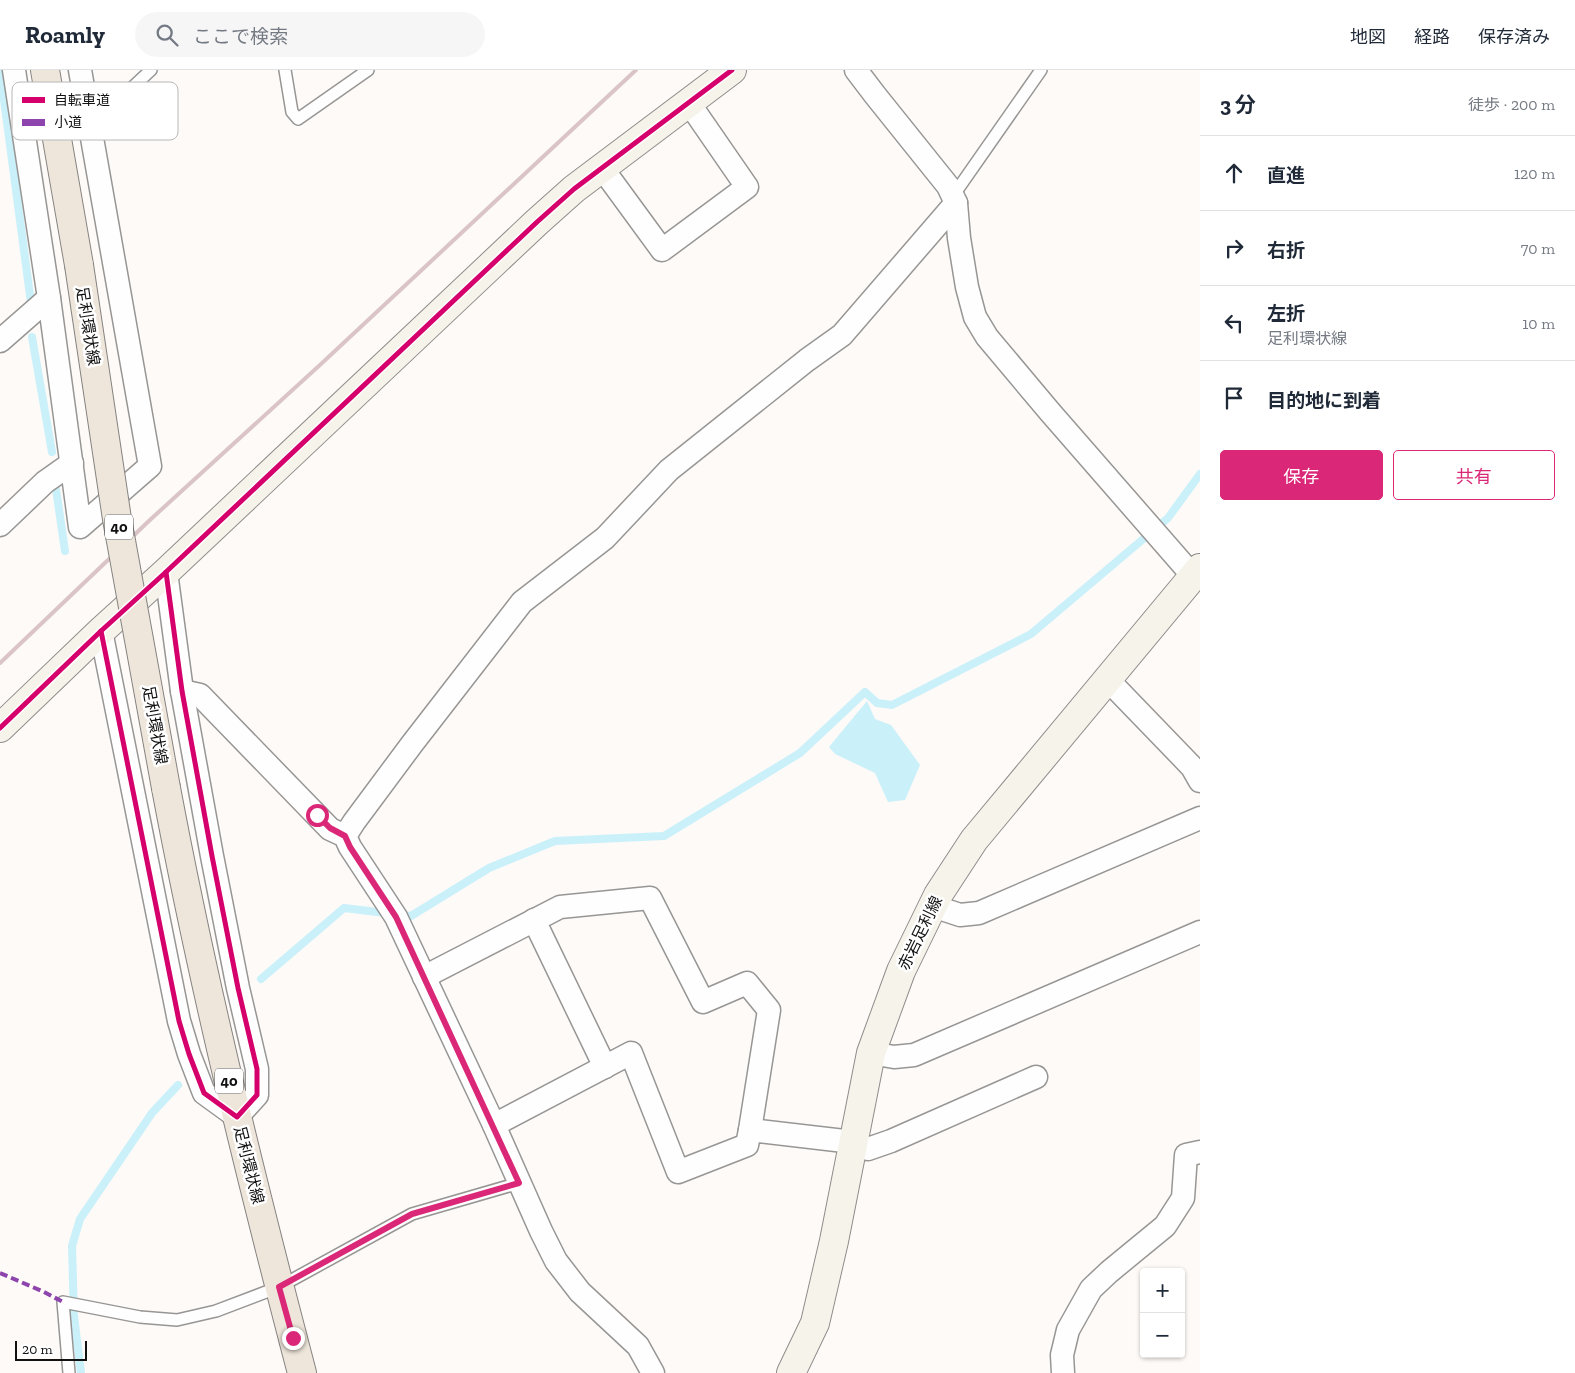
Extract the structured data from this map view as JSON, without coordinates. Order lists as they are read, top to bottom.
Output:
{
  "streets": {
    "main road": ["足利環状線", "40"],
    "street": ["赤岩足利線"]
  },
  "legend": ["自転車道", "小道"],
  "scale_bar": "20 m",
  "page": {
    "header": "Roamly",
    "search": "ここで検索",
    "nav": ["地図", "経路", "保存済み"],
    "heading": ["3 分", "徒歩 · 200 m"],
    "list": [
      ["直進", "120 m"],
      ["右折", "70 m"],
      ["左折", "足利環状線", "10 m"],
      "目的地に到着"
    ],
    "buttons": ["保存", "共有"],
    "map_buttons": ["+", "−"],
    "scale": "20 m"
  }
}
